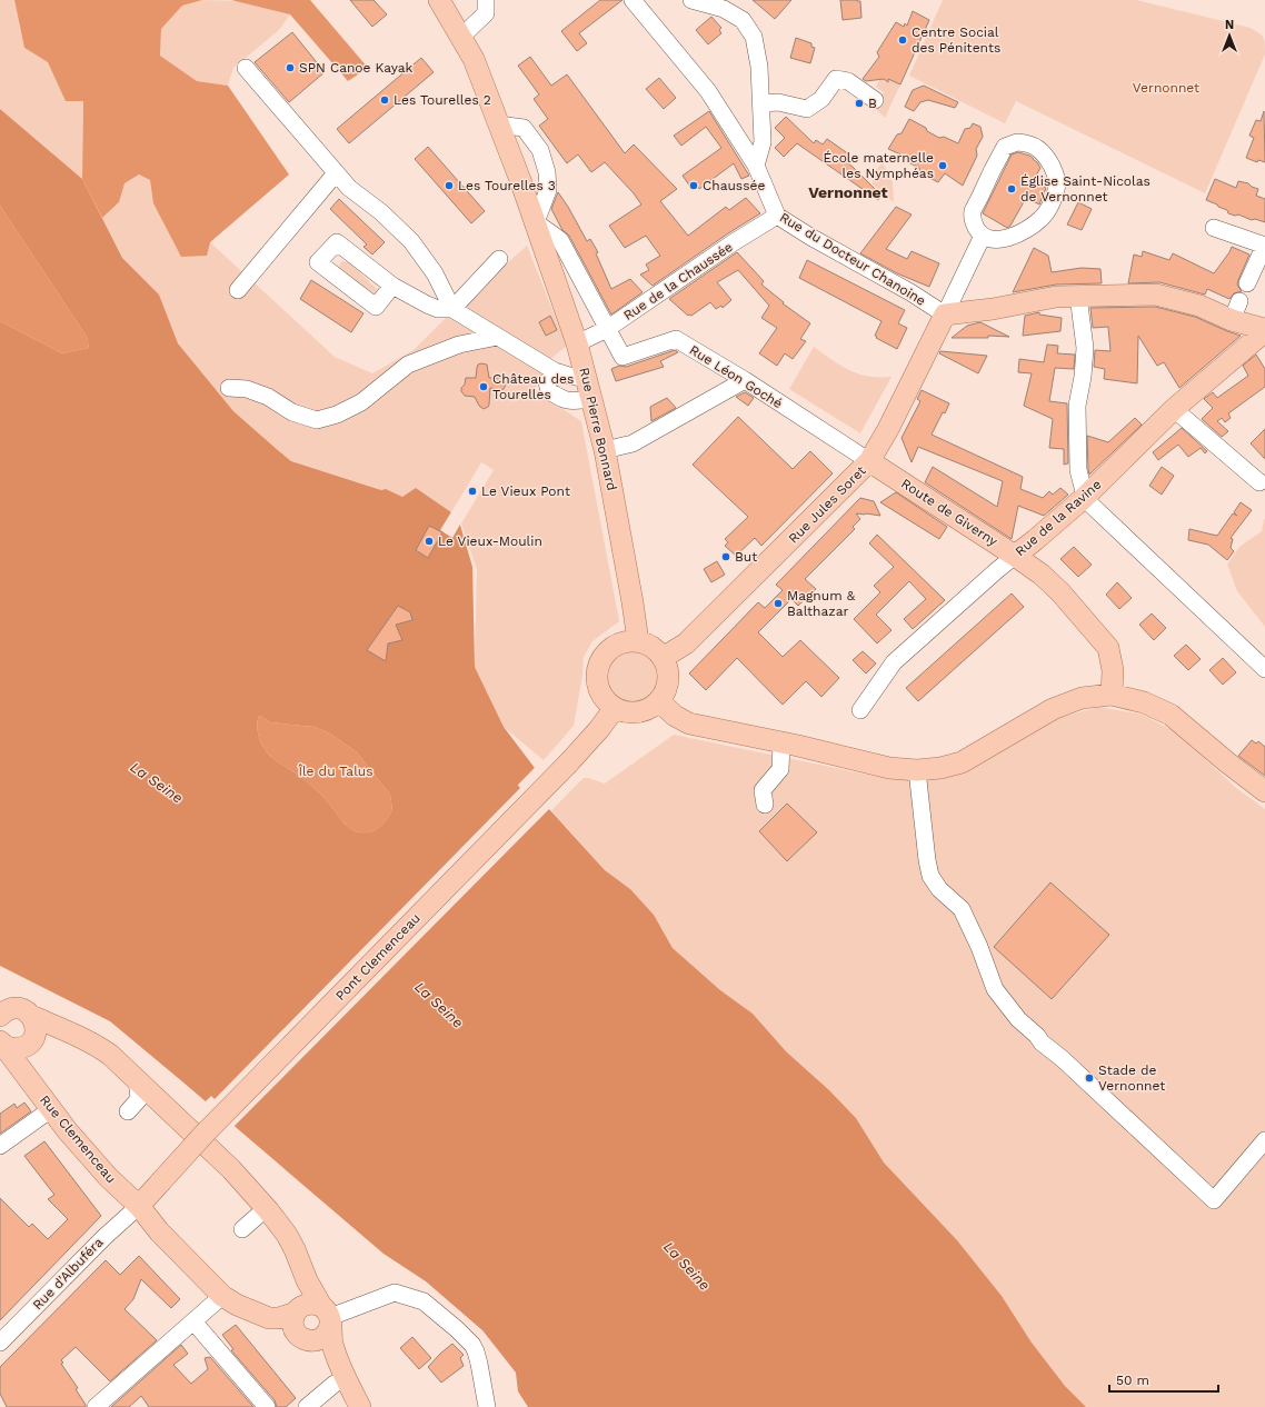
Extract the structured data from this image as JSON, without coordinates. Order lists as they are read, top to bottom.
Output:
{
  "streets": {
    "main road": [
      "Rue Pierre Bonnard",
      "Rue Jules Soret",
      "Route de Giverny",
      "Rue de la Ravine",
      "Pont Clemenceau",
      "Rue Clemenceau"
    ],
    "street": [
      "Rue du Docteur Chanoine",
      "Rue de la Chaussée",
      "Rue Léon Goché",
      "Rue d'Albuféra"
    ]
  },
  "crossings": [
    ["Rue du Docteur Chanoine", "Rue de la Chaussée"],
    ["Rue du Docteur Chanoine", "Rue Jules Soret"],
    ["Rue de la Chaussée", "Rue Léon Goché"],
    ["Rue de la Chaussée", "Rue Pierre Bonnard"],
    ["Rue Léon Goché", "Rue Jules Soret"],
    ["Rue Léon Goché", "Route de Giverny"],
    ["Rue Pierre Bonnard", "Rue Jules Soret"],
    ["Rue Pierre Bonnard", "Pont Clemenceau"],
    ["Rue Jules Soret", "Route de Giverny"],
    ["Rue Jules Soret", "Pont Clemenceau"],
    ["Route de Giverny", "Rue de la Ravine"],
    ["Pont Clemenceau", "Rue Clemenceau"],
    ["Pont Clemenceau", "Rue d'Albuféra"],
    ["Rue Clemenceau", "Rue d'Albuféra"]
  ],
  "districts": ["Vernonnet"],
  "water": ["La Seine"],
  "parks": ["Vernonnet", "Île du Talus"],
  "places": [
    "Centre Social des Pénitents",
    "SPN Canoe Kayak",
    "Les Tourelles 2",
    "B",
    "École maternelle les Nymphéas",
    "Les Tourelles 3",
    "Chaussée",
    "Église Saint-Nicolas de Vernonnet",
    "Château des Tourelles",
    "Le Vieux Pont",
    "Le Vieux-Moulin",
    "But",
    "Magnum & Balthazar",
    "Stade de Vernonnet"
  ],
  "scale_bar": "50 m",
  "north": "top"
}
